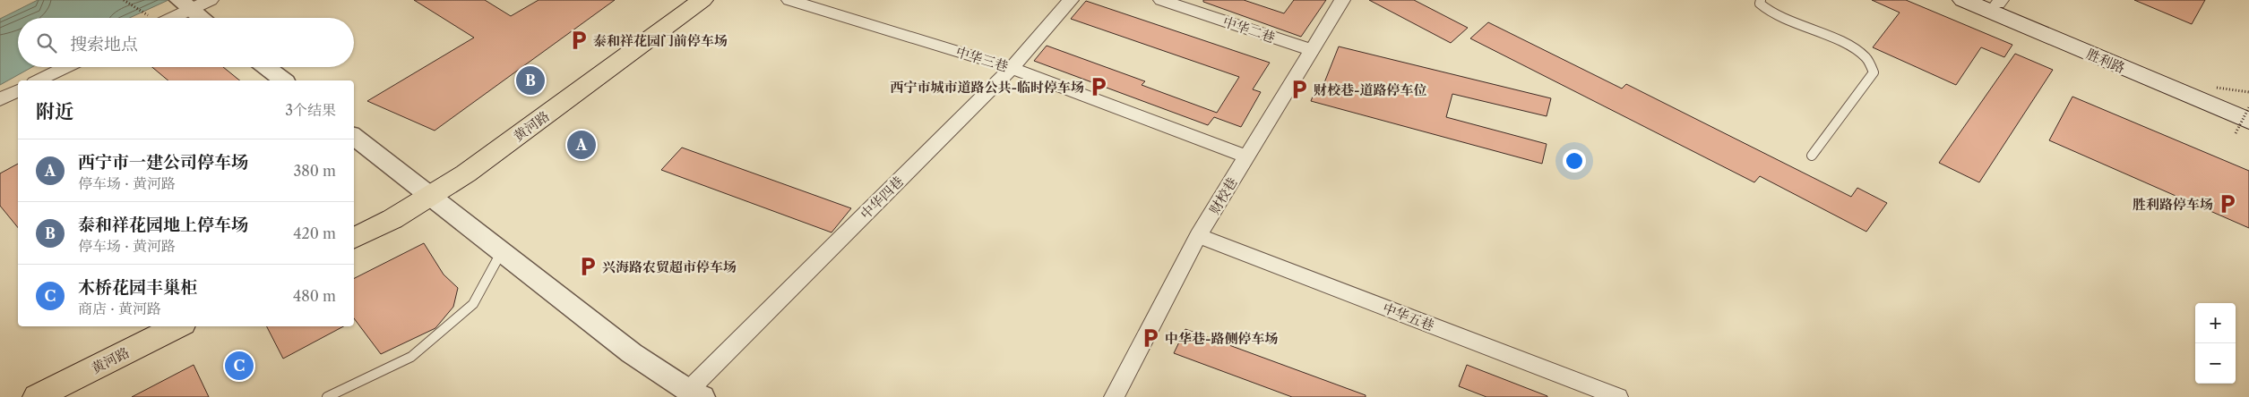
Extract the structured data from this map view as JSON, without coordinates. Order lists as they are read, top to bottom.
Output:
{
  "streets": {
    "main road": ["胜利路", "黄河路"],
    "street": [
      "中华二巷",
      "中华三巷",
      "财校巷",
      "中华四巷",
      "中华五巷"
    ]
  },
  "crossings": [
    ["中华二巷", "财校巷"],
    ["中华三巷", "财校巷"],
    ["中华三巷", "中华四巷"],
    ["财校巷", "中华五巷"]
  ],
  "places": {
    "parking": [
      "泰和祥花园门前停车场",
      "西宁市城市道路公共-临时停车场",
      "财校巷-道路停车位",
      "胜利路停车场",
      "兴海路农贸超市停车场",
      "中华巷-路侧停车场"
    ]
  },
  "page": {
    "search": "搜索地点",
    "pins": ["B", "A", "C"],
    "heading": ["附近", "3个结果"],
    "list": [
      {
        "mark": "A",
        "name": "西宁市一建公司停车场",
        "note": "停车场 · 黄河路",
        "value": "380 m"
      },
      {
        "mark": "B",
        "name": "泰和祥花园地上停车场",
        "note": "停车场 · 黄河路",
        "value": "420 m"
      },
      {
        "mark": "C",
        "name": "木桥花园丰巢柜",
        "note": "商店 · 黄河路",
        "value": "480 m"
      }
    ],
    "map_buttons": ["+", "−"]
  }
}
